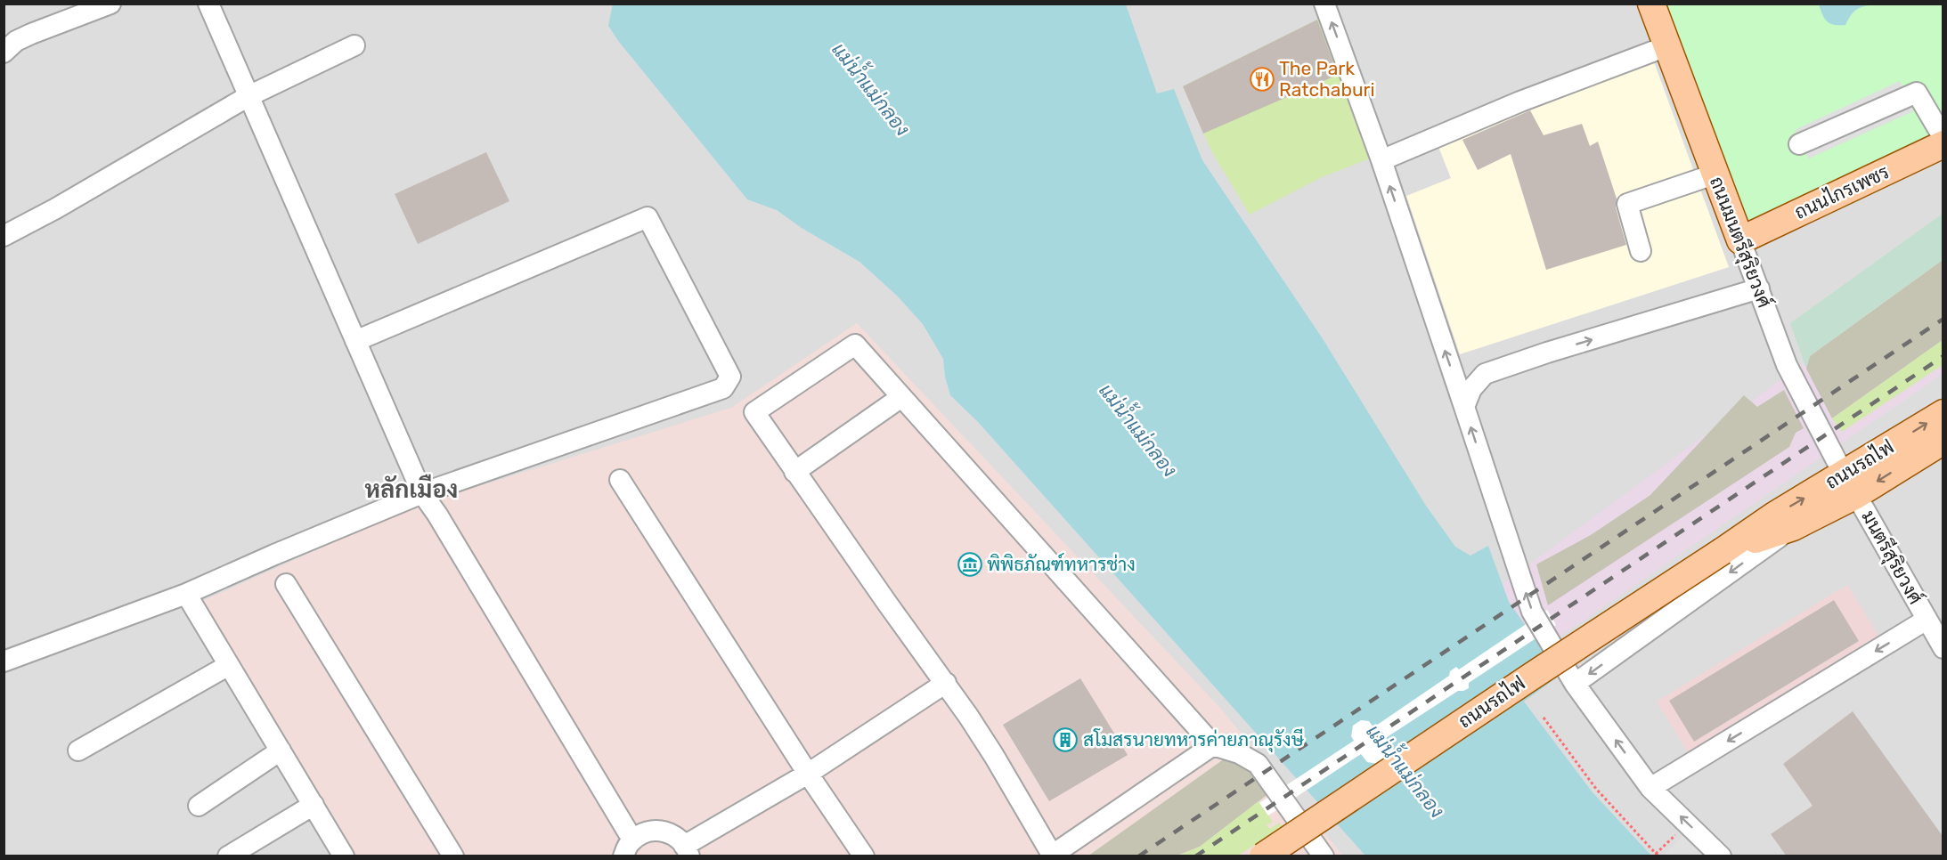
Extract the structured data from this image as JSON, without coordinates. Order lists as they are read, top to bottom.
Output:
{
  "streets": {
    "main road": ["ถนนไกรเพชร", "ถนนมนตรีสุริยวงศ์", "ถนนรถไฟ"],
    "street": ["มนตรีสุริยวงศ์"]
  },
  "crossings": [
    ["ถนนไกรเพชร", "ถนนมนตรีสุริยวงศ์"],
    ["ถนนมนตรีสุริยวงศ์", "ถนนรถไฟ"],
    ["ถนนมนตรีสุริยวงศ์", "มนตรีสุริยวงศ์"],
    ["ถนนรถไฟ", "มนตรีสุริยวงศ์"]
  ],
  "districts": ["หลักเมือง"],
  "water": ["แม่น้ำแม่กลอง"],
  "places": {
    "restaurant": ["The Park Ratchaburi"],
    "museum": ["พิพิธภัณฑ์ทหารช่าง"],
    "building": ["สโมสรนายทหารค่ายภาณุรังษี"]
  }
}
